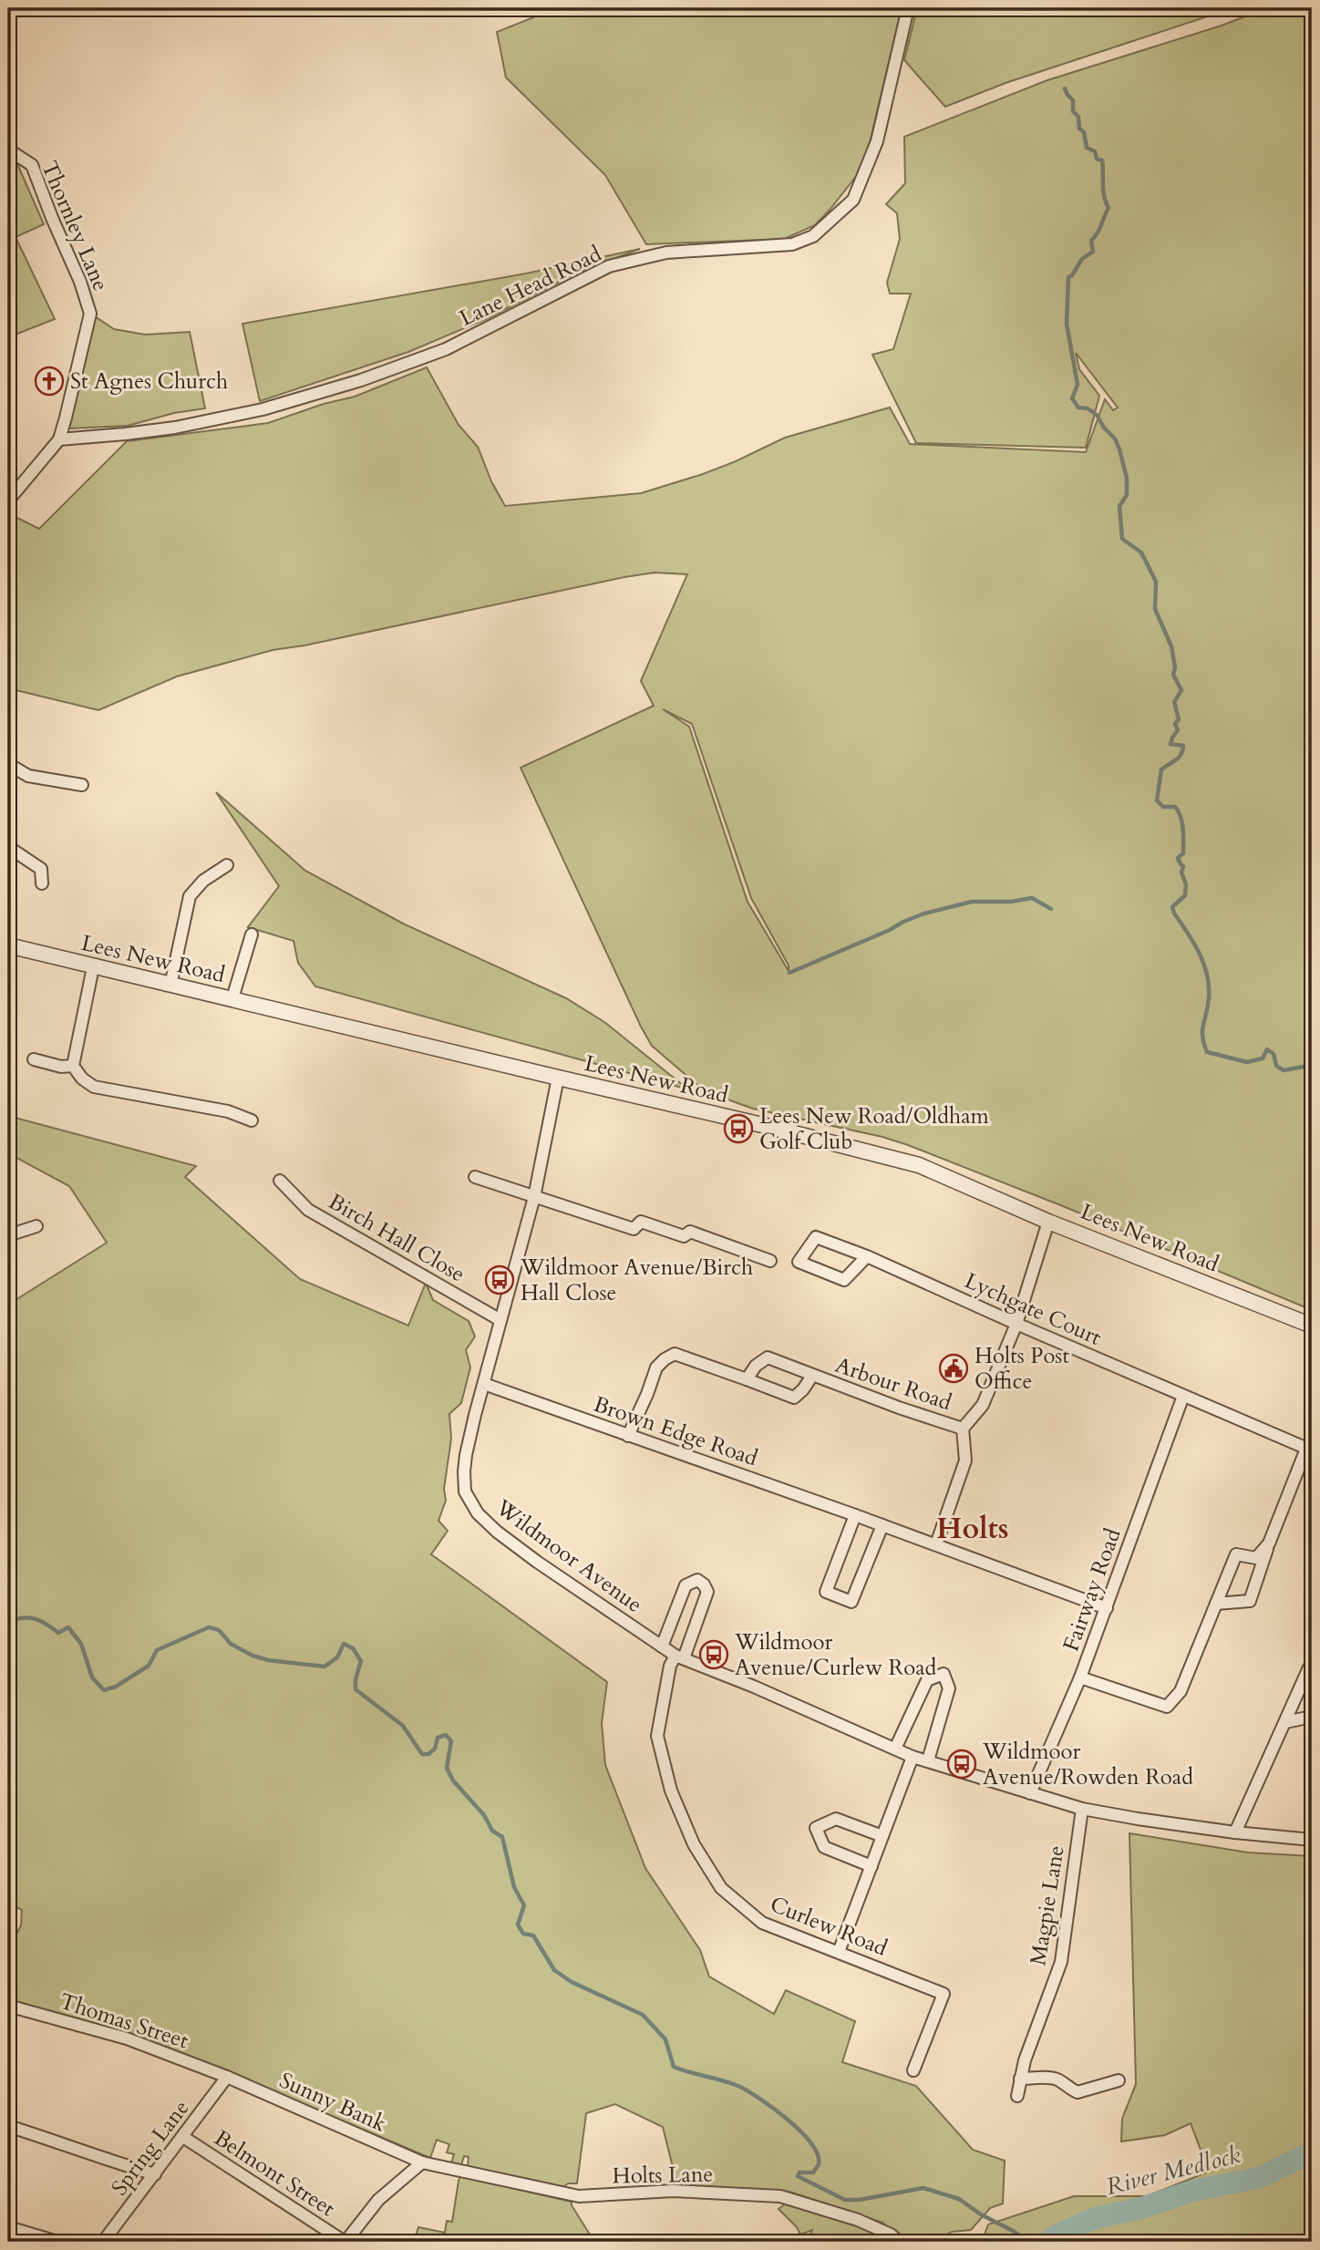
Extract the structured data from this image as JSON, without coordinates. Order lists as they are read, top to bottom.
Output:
{
  "streets": {
    "street": [
      "Thornley Lane",
      "Lane Head Road",
      "Lees New Road",
      "Birch Hall Close",
      "Lychgate Court",
      "Arbour Road",
      "Brown Edge Road",
      "Wildmoor Avenue",
      "Fairway Road",
      "Magpie Lane",
      "Curlew Road",
      "Thomas Street",
      "Sunny Bank",
      "Spring Lane",
      "Belmont Street",
      "Holts Lane"
    ]
  },
  "crossings": [
    ["Thornley Lane", "Lane Head Road"],
    ["Lees New Road", "Wildmoor Avenue"],
    ["Birch Hall Close", "Wildmoor Avenue"],
    ["Lychgate Court", "Fairway Road"],
    ["Arbour Road", "Brown Edge Road"],
    ["Brown Edge Road", "Wildmoor Avenue"],
    ["Brown Edge Road", "Fairway Road"],
    ["Wildmoor Avenue", "Fairway Road"],
    ["Wildmoor Avenue", "Magpie Lane"],
    ["Wildmoor Avenue", "Curlew Road"],
    ["Thomas Street", "Sunny Bank"],
    ["Thomas Street", "Spring Lane"],
    ["Sunny Bank", "Spring Lane"],
    ["Sunny Bank", "Holts Lane"],
    ["Spring Lane", "Belmont Street"]
  ],
  "districts": ["Holts"],
  "water": ["River Medlock"],
  "places": {
    "church": ["St Agnes Church"],
    "bus stop": [
      "Lees New Road/Oldham Golf Club",
      "Wildmoor Avenue/Birch Hall Close",
      "Wildmoor Avenue/Curlew Road",
      "Wildmoor Avenue/Rowden Road"
    ],
    "public building": ["Holts Post Office"]
  }
}
